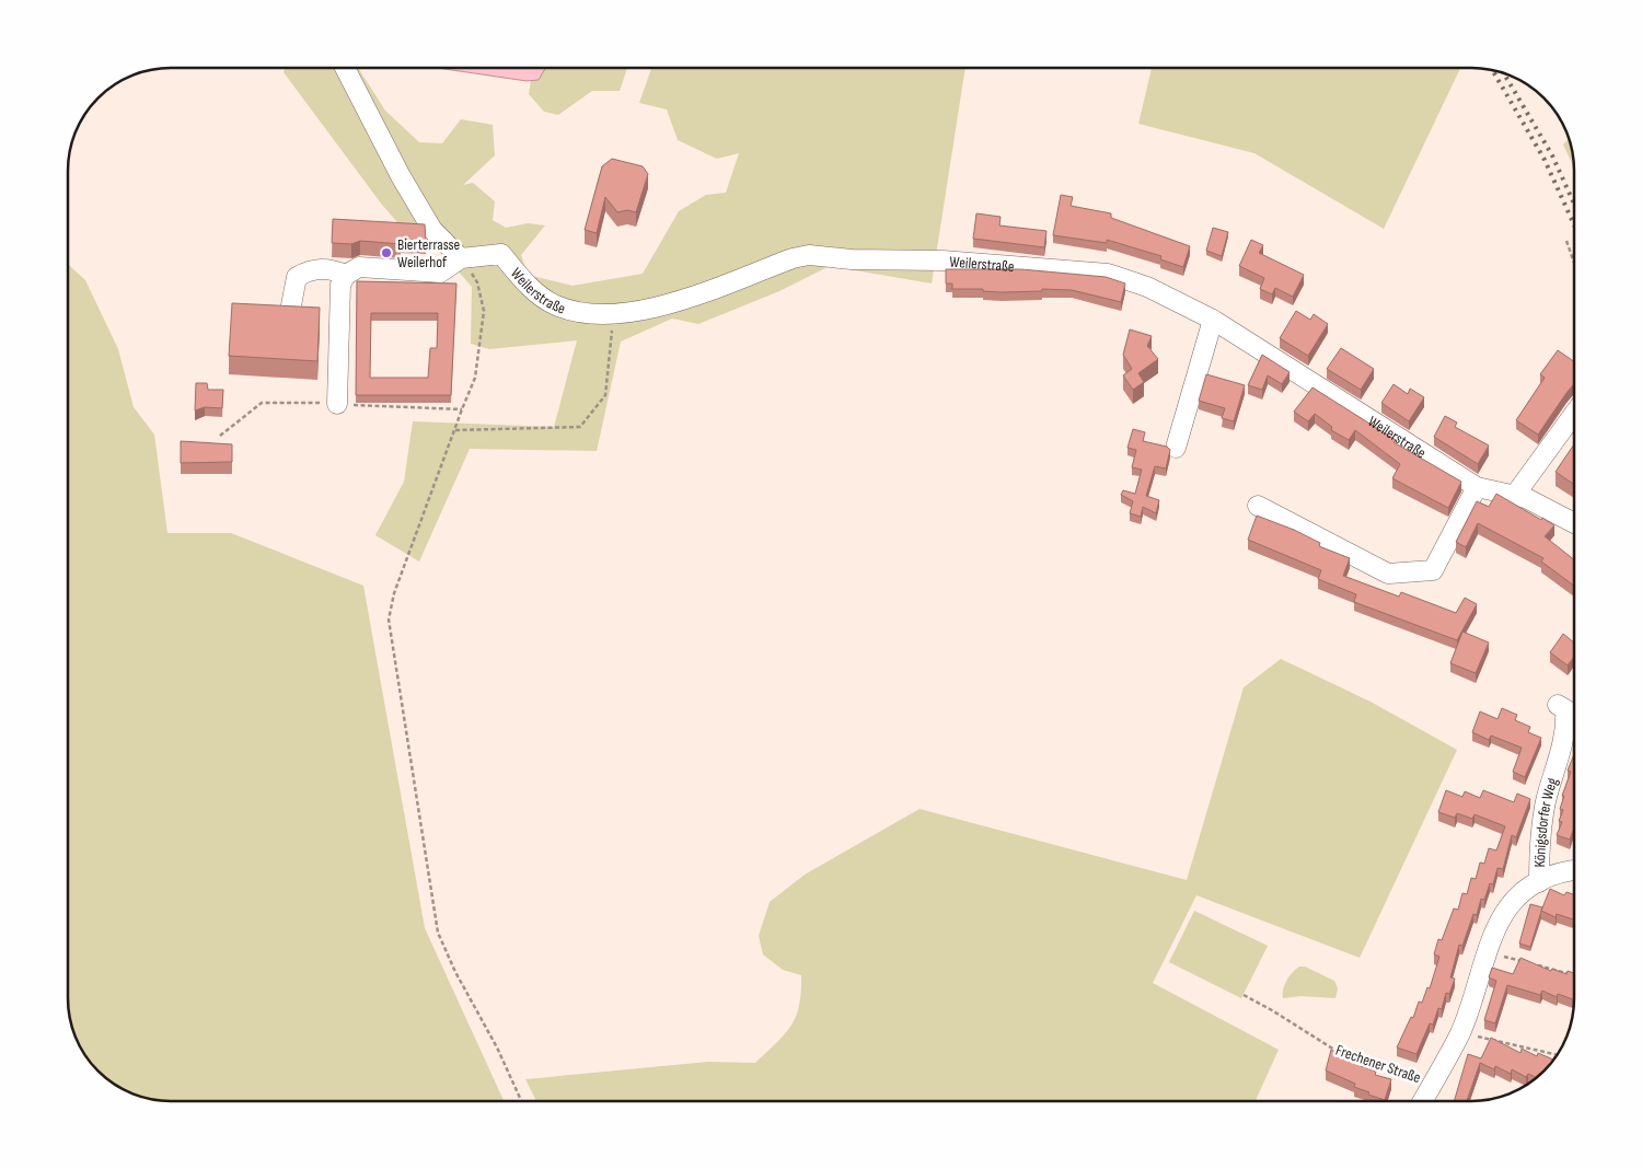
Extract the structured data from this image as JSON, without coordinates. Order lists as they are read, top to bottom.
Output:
{
  "streets": {
    "street": ["Weilerstraße", "Königsdorfer Weg", "Frechener Straße"]
  },
  "crossings": [
    ["Königsdorfer Weg", "Frechener Straße"]
  ],
  "places": ["Bierterrasse Weilerhof"]
}
